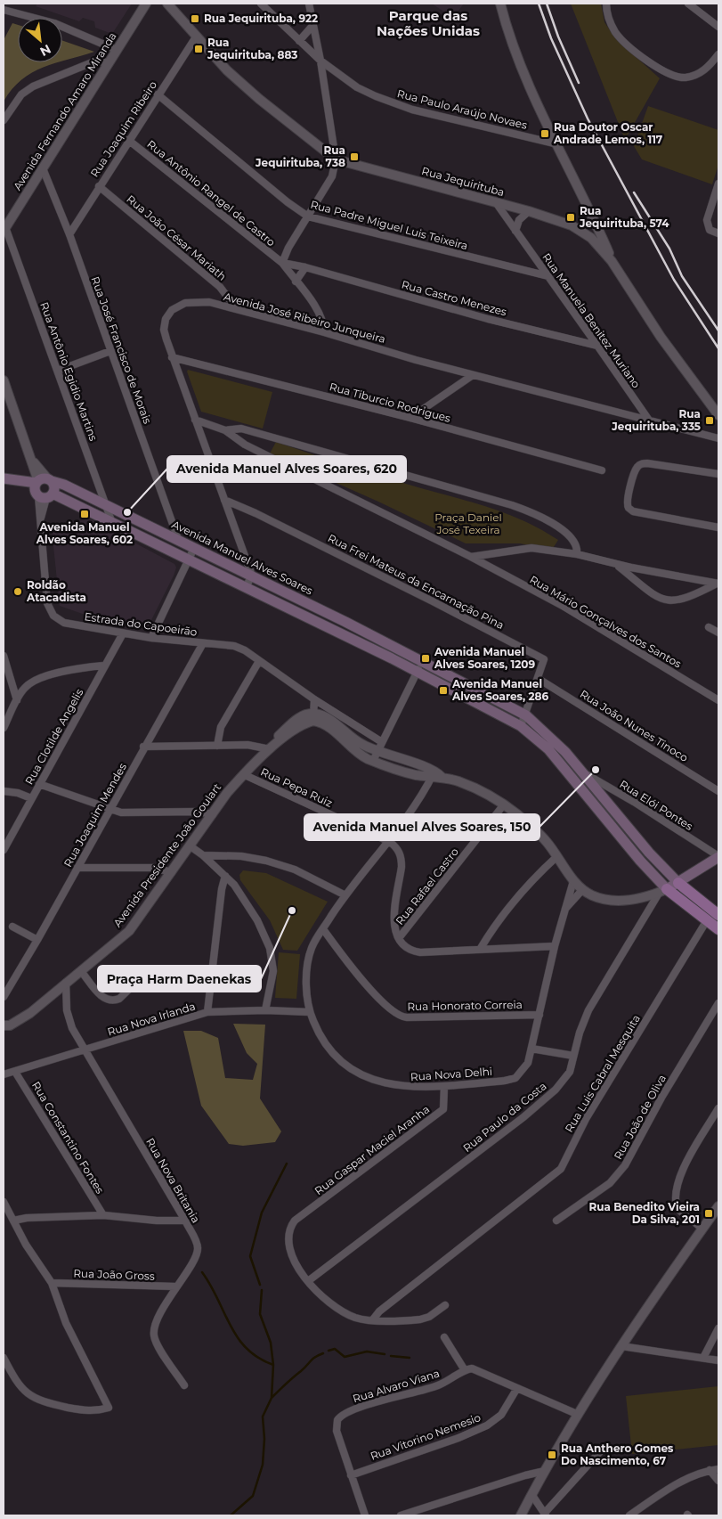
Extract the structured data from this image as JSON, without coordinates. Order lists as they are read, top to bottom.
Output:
{
  "streets": {
    "main road": ["Avenida Manuel Alves Soares"],
    "street": [
      "Rua Paulo Araújo Novaes",
      "Avenida Fernando Amaro Miranda",
      "Rua Joaquim Ribeiro",
      "Rua Jequirituba",
      "Rua Antônio Rangel de Castro",
      "Rua Padre Miguel Luis Teixeira",
      "Rua João César Mariath",
      "Rua Castro Menezes",
      "Avenida José Ribeiro Junqueira",
      "Rua Manuela Benitez Muriano",
      "Rua José Francisco de Morais",
      "Rua Antônio Egidio Martins",
      "Rua Tiburcio Rodrigues",
      "Rua Frei Mateus da Encarnação Pina",
      "Rua Mário Gonçalves dos Santos",
      "Estrada do Capoeirão",
      "Rua João Nunes Tinoco",
      "Rua Clotilde Angelis",
      "Rua Pepa Ruiz",
      "Rua Elói Pontes",
      "Rua Joaquim Mendes",
      "Avenida Presidente João Goulart",
      "Rua Rafael Castro",
      "Rua Honorato Correia",
      "Rua Nova Irlanda",
      "Rua Luis Cabral Mesquita",
      "Rua Nova Delhi",
      "Rua Paulo da Costa",
      "Rua João de Oliva",
      "Rua Constantino Fontes",
      "Rua Gaspar Maciel Aranha",
      "Rua Nova Britania",
      "Rua João Gross",
      "Rua Alvaro Viana",
      "Rua Vitorino Nemesio"
    ]
  },
  "crossings": [
    ["Avenida Fernando Amaro Miranda", "Rua José Francisco de Morais"],
    ["Avenida Fernando Amaro Miranda", "Rua Antônio Egidio Martins"],
    ["Rua Joaquim Ribeiro", "Rua Jequirituba"],
    ["Rua Joaquim Ribeiro", "Rua Antônio Rangel de Castro"],
    ["Rua Joaquim Ribeiro", "Rua Padre Miguel Luis Teixeira"],
    ["Rua Joaquim Ribeiro", "Rua João César Mariath"],
    ["Rua Joaquim Ribeiro", "Rua José Francisco de Morais"],
    ["Rua Jequirituba", "Rua Manuela Benitez Muriano"],
    ["Rua Antônio Rangel de Castro", "Rua Castro Menezes"],
    ["Rua Padre Miguel Luis Teixeira", "Rua Manuela Benitez Muriano"],
    ["Rua João César Mariath", "Avenida José Ribeiro Junqueira"],
    ["Rua Castro Menezes", "Rua Manuela Benitez Muriano"],
    ["Avenida José Ribeiro Junqueira", "Rua Manuela Benitez Muriano"],
    ["Avenida José Ribeiro Junqueira", "Rua Tiburcio Rodrigues"],
    ["Avenida José Ribeiro Junqueira", "Avenida Manuel Alves Soares"],
    ["Avenida José Ribeiro Junqueira", "Rua Frei Mateus da Encarnação Pina"],
    ["Avenida José Ribeiro Junqueira", "Rua Mário Gonçalves dos Santos"],
    ["Rua José Francisco de Morais", "Avenida Manuel Alves Soares"],
    ["Rua Antônio Egidio Martins", "Avenida Manuel Alves Soares"],
    ["Avenida Manuel Alves Soares", "Rua Frei Mateus da Encarnação Pina"],
    ["Avenida Manuel Alves Soares", "Estrada do Capoeirão"],
    ["Avenida Manuel Alves Soares", "Rua Elói Pontes"],
    ["Avenida Manuel Alves Soares", "Rua Paulo da Costa"],
    ["Rua Frei Mateus da Encarnação Pina", "Rua João Nunes Tinoco"],
    ["Estrada do Capoeirão", "Rua Clotilde Angelis"],
    ["Estrada do Capoeirão", "Rua Joaquim Mendes"],
    ["Rua Pepa Ruiz", "Avenida Presidente João Goulart"],
    ["Rua Pepa Ruiz", "Rua Nova Delhi"],
    ["Avenida Presidente João Goulart", "Rua Nova Britania"],
    ["Rua Honorato Correia", "Rua Nova Delhi"],
    ["Rua Nova Irlanda", "Rua Nova Delhi"],
    ["Rua Nova Irlanda", "Rua Constantino Fontes"],
    ["Rua Nova Irlanda", "Rua Nova Britania"],
    ["Rua Nova Delhi", "Rua Gaspar Maciel Aranha"],
    ["Rua Paulo da Costa", "Rua Gaspar Maciel Aranha"],
    ["Rua Nova Britania", "Rua João Gross"],
    ["Rua Alvaro Viana", "Rua Vitorino Nemesio"]
  ],
  "districts": ["Parque das Nações Unidas"],
  "parks": ["Praça Daniel José Texeira"],
  "places": {
    "transit": [
      "Rua Jequirituba, 922",
      "Rua Jequirituba, 883",
      "Rua Doutor Oscar Andrade Lemos, 117",
      "Rua Jequirituba, 738",
      "Rua Jequirituba, 574",
      "Rua Jequirituba, 335",
      "Avenida Manuel Alves Soares, 602",
      "Avenida Manuel Alves Soares, 1209",
      "Avenida Manuel Alves Soares, 286",
      "Rua Benedito Vieira Da Silva, 201",
      "Rua Anthero Gomes Do Nascimento, 67"
    ],
    "other": [
      "Avenida Manuel Alves Soares, 620",
      "Roldão Atacadista",
      "Avenida Manuel Alves Soares, 150",
      "Praça Harm Daenekas"
    ]
  },
  "north": "bottom right"
}
